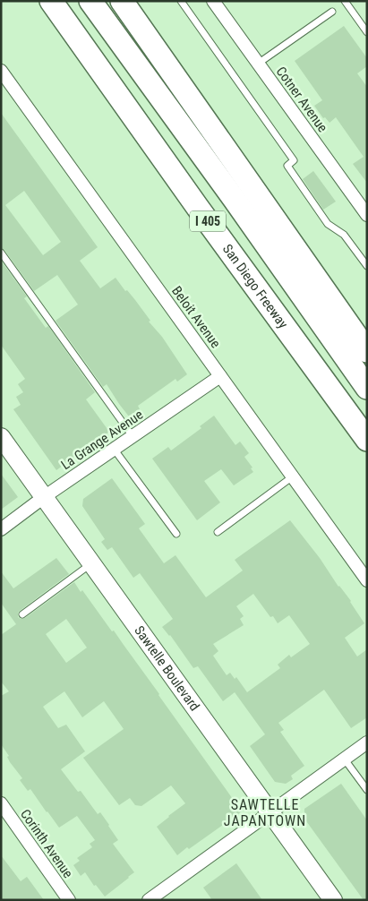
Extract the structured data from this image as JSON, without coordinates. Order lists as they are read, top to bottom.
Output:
{
  "streets": {
    "highway": ["I 405", "San Diego Freeway"],
    "street": [
      "Cotner Avenue",
      "Beloit Avenue",
      "La Grange Avenue",
      "Sawtelle Boulevard",
      "Corinth Avenue"
    ]
  },
  "crossings": [
    ["Beloit Avenue", "La Grange Avenue"],
    ["La Grange Avenue", "Sawtelle Boulevard"]
  ],
  "districts": ["SAWTELLE JAPANTOWN"]
}
